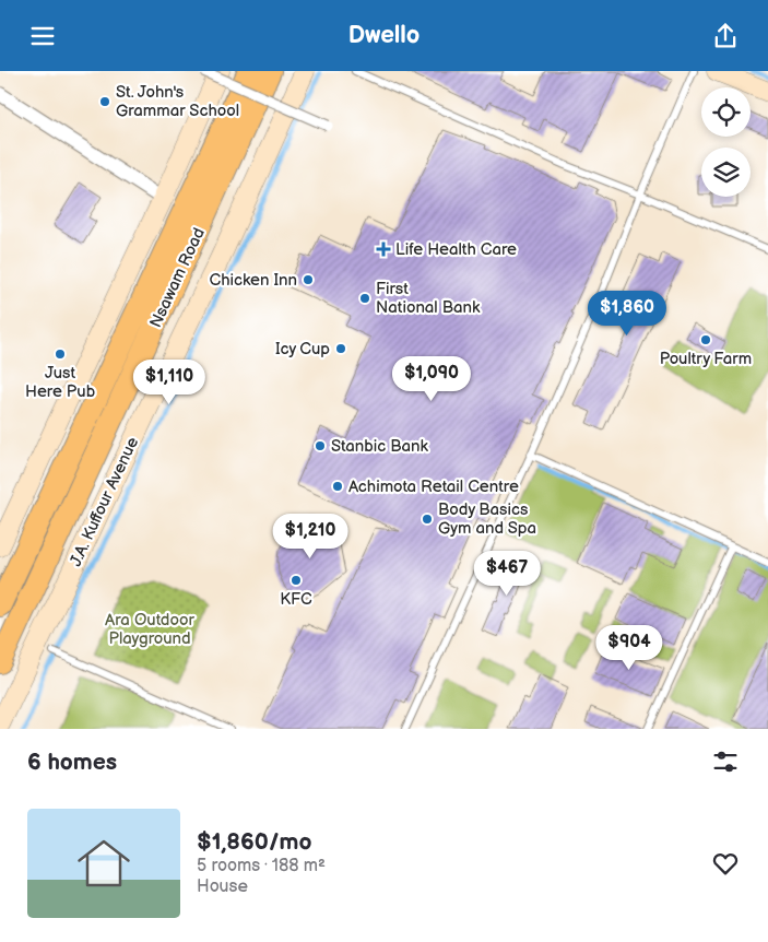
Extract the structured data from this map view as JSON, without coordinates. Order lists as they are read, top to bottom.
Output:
{
  "streets": {
    "highway": ["Nsawam Road"],
    "main road": ["J.A. Kuffour Avenue"]
  },
  "parks": ["Ara Outdoor Playground"],
  "places": {
    "other": [
      "St. John's Grammar School",
      "Chicken Inn",
      "First National Bank",
      "Poultry Farm",
      "Icy Cup",
      "Just Here Pub",
      "Stanbic Bank",
      "Achimota Retail Centre",
      "Body Basics Gym and Spa",
      "KFC"
    ],
    "health": ["Life Health Care"]
  },
  "page": {
    "header": "Dwello",
    "price": [
      "$1,860",
      "$1,090",
      "$1,110",
      "$1,210",
      "$467",
      "$904"
    ],
    "heading": "6 homes",
    "list": [
      {
        "name": "$1,860/mo",
        "note": "5 rooms · 188 m² · House"
      }
    ]
  }
}
